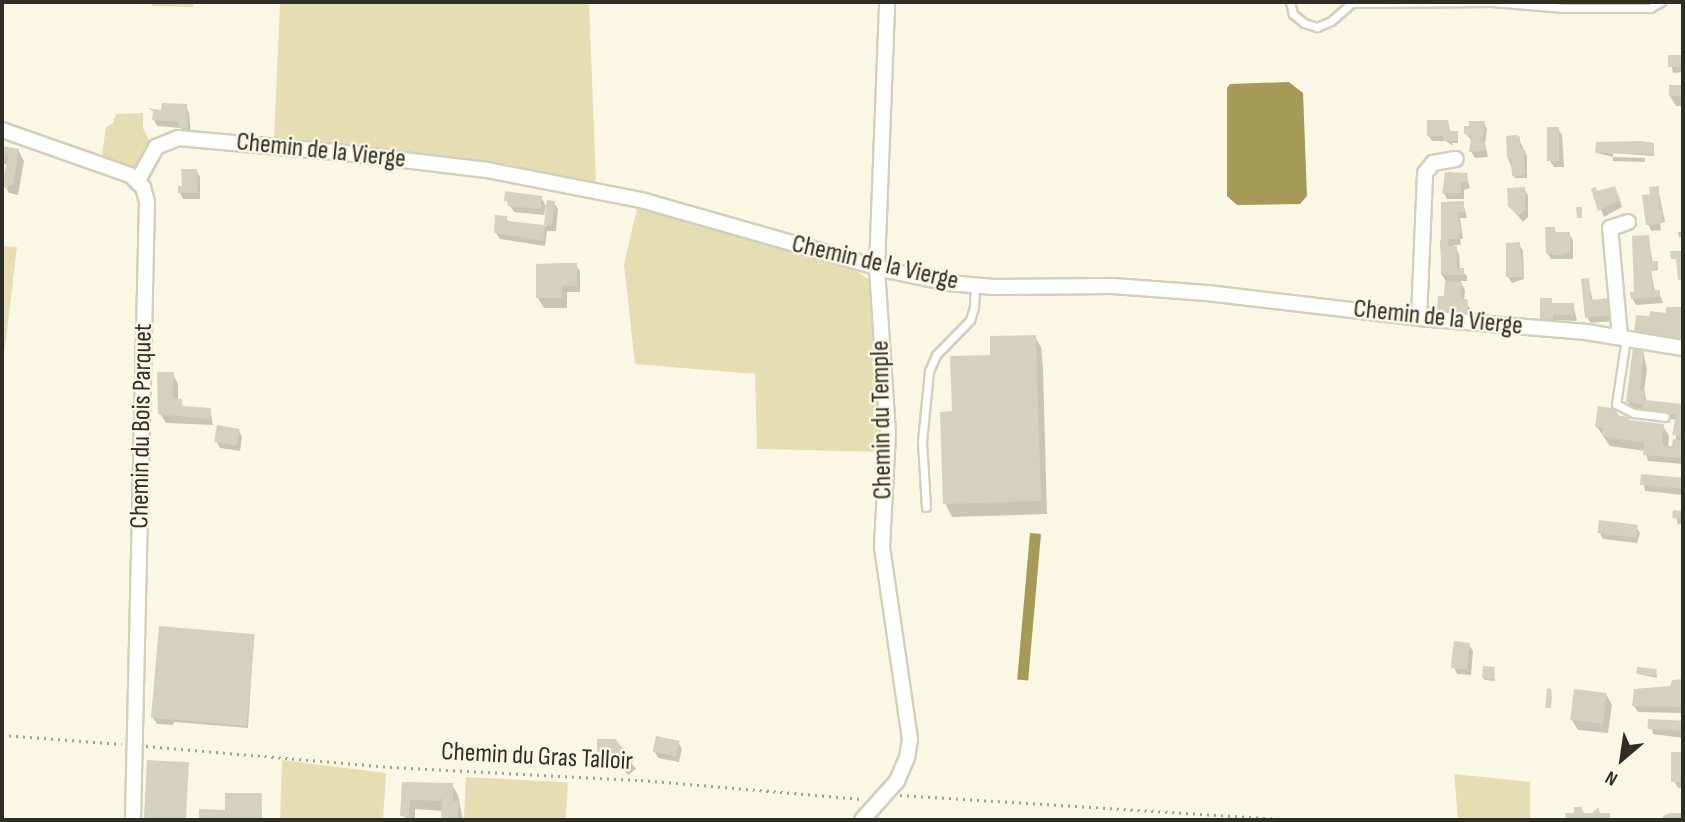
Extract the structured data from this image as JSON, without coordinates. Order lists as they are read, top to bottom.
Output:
{
  "streets": {
    "street": ["Chemin de la Vierge", "Chemin du Temple", "Chemin du Bois Parquet"],
    "path": ["Chemin du Gras Talloir"]
  },
  "crossings": [
    ["Chemin de la Vierge", "Chemin du Temple"],
    ["Chemin de la Vierge", "Chemin du Bois Parquet"],
    ["Chemin du Temple", "Chemin du Gras Talloir"],
    ["Chemin du Bois Parquet", "Chemin du Gras Talloir"]
  ],
  "north": "bottom left"
}
